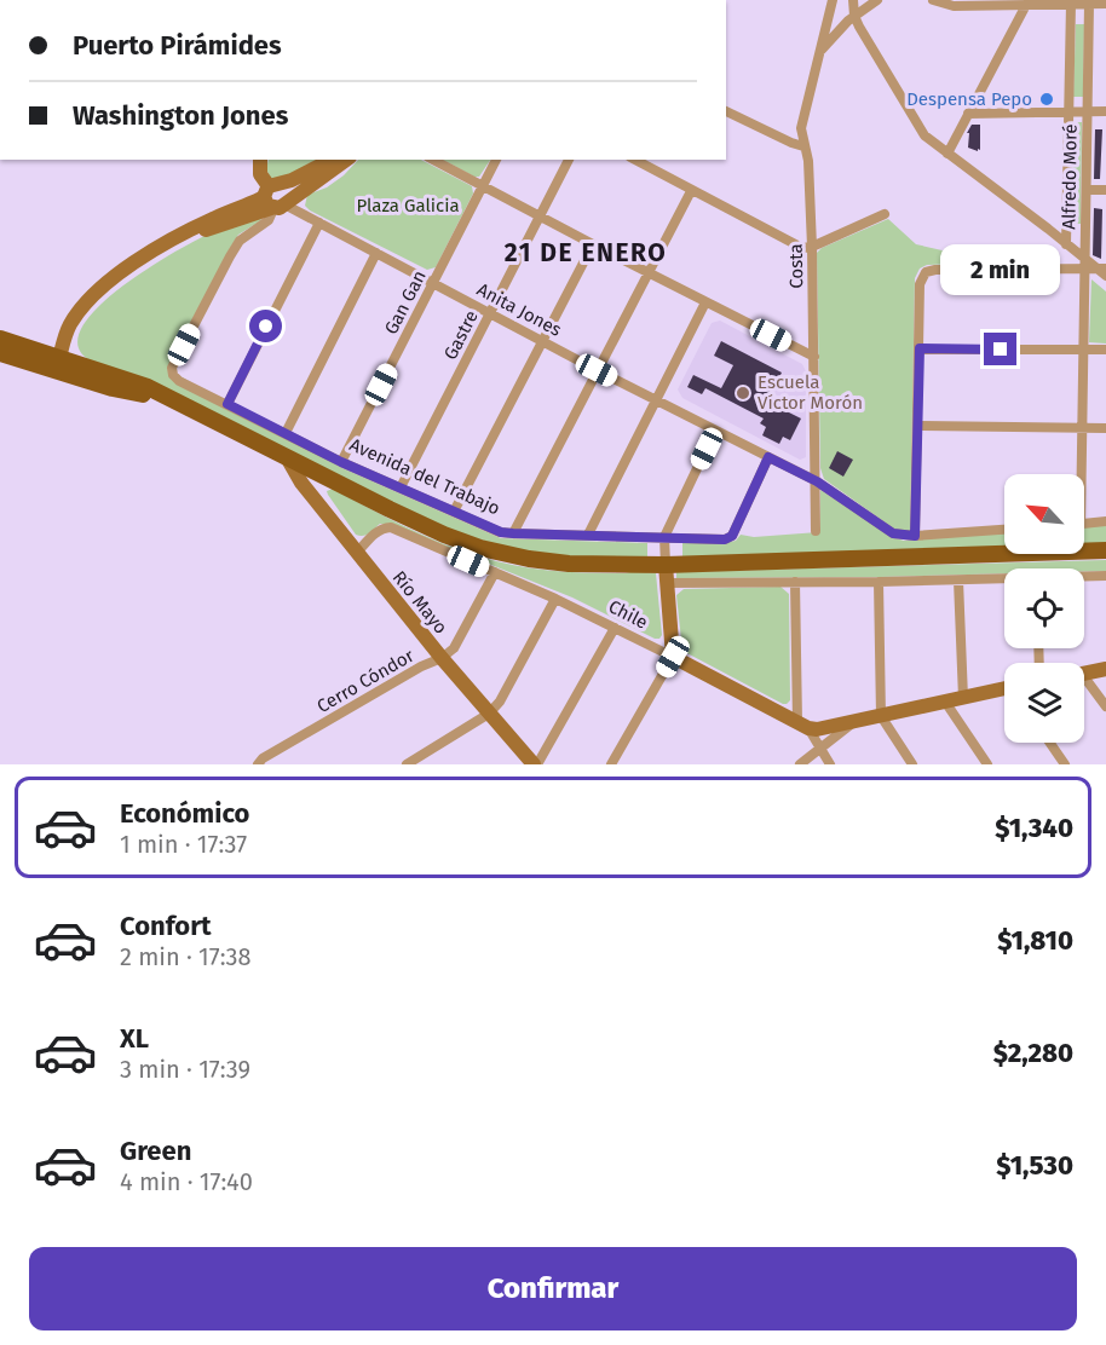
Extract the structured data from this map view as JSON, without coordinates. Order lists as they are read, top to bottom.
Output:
{
  "streets": {
    "street": [
      "Alfredo Moré",
      "Costa",
      "Gan Gan",
      "Anita Jones",
      "Gastre",
      "Avenida del Trabajo",
      "Río Mayo",
      "Chile",
      "Cerro Cóndor"
    ]
  },
  "crossings": [
    ["Costa", "Anita Jones"],
    ["Gan Gan", "Anita Jones"],
    ["Gan Gan", "Avenida del Trabajo"],
    ["Anita Jones", "Gastre"],
    ["Anita Jones", "Avenida del Trabajo"],
    ["Gastre", "Avenida del Trabajo"],
    ["Río Mayo", "Chile"],
    ["Río Mayo", "Cerro Cóndor"],
    ["Chile", "Cerro Cóndor"]
  ],
  "districts": ["21 DE ENERO"],
  "parks": ["Plaza Galicia"],
  "places": ["Despensa Pepo", "Escuela Víctor Morón"],
  "north": "top left",
  "page": {
    "banner": ["Puerto Pirámides", "Washington Jones"],
    "bubble": "2 min",
    "list": [
      {
        "name": "Económico",
        "note": "1 min · 17:37",
        "value": "$1,340"
      },
      {
        "name": "Confort",
        "note": "2 min · 17:38",
        "value": "$1,810"
      },
      {
        "name": "XL",
        "note": "3 min · 17:39",
        "value": "$2,280"
      },
      {
        "name": "Green",
        "note": "4 min · 17:40",
        "value": "$1,530"
      }
    ],
    "buttons": "Confirmar"
  }
}
